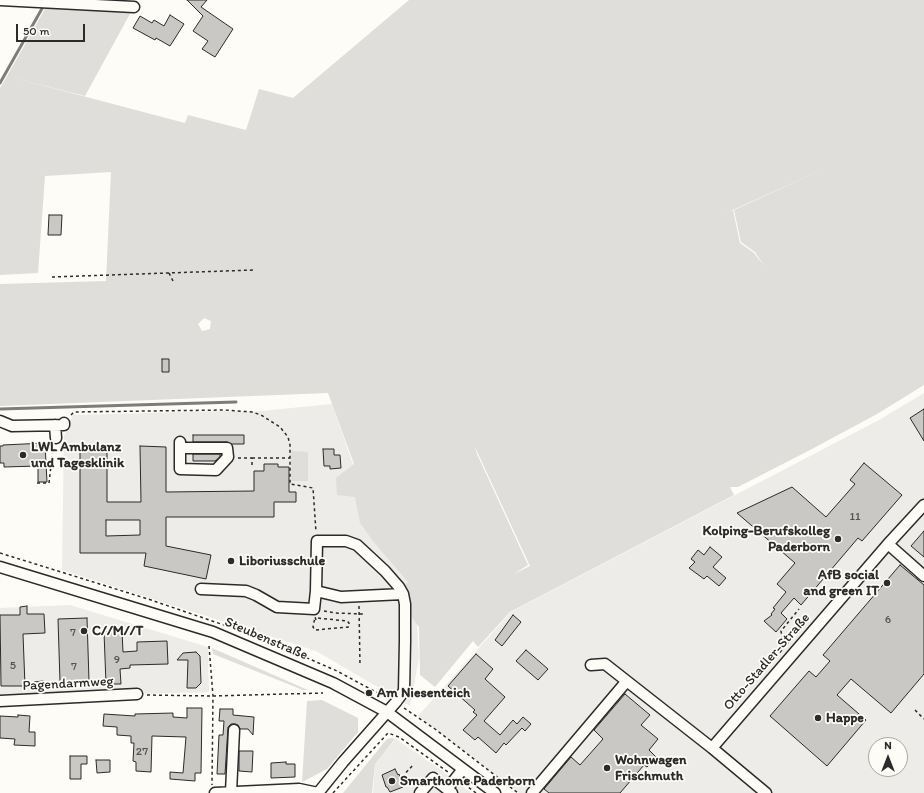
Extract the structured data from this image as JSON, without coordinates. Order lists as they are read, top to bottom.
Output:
{
  "streets": {
    "street": ["Steubenstraße", "Otto-Stadler-Straße", "Pagendarmweg"]
  },
  "places": [
    "LWL Ambulanz und Tagesklinik",
    "Kolping-Berufskolleg Paderborn",
    "Liboriusschule",
    "AfB social and green IT",
    "C//M//T",
    "Am Niesenteich",
    "Happe",
    "Wohnwagen Frischmuth",
    "Smarthome Paderborn"
  ],
  "house_numbers": [
    "11",
    "6",
    "7",
    "9",
    "5",
    "7",
    "27"
  ],
  "scale_bar": "50 m",
  "north": "top"
}
